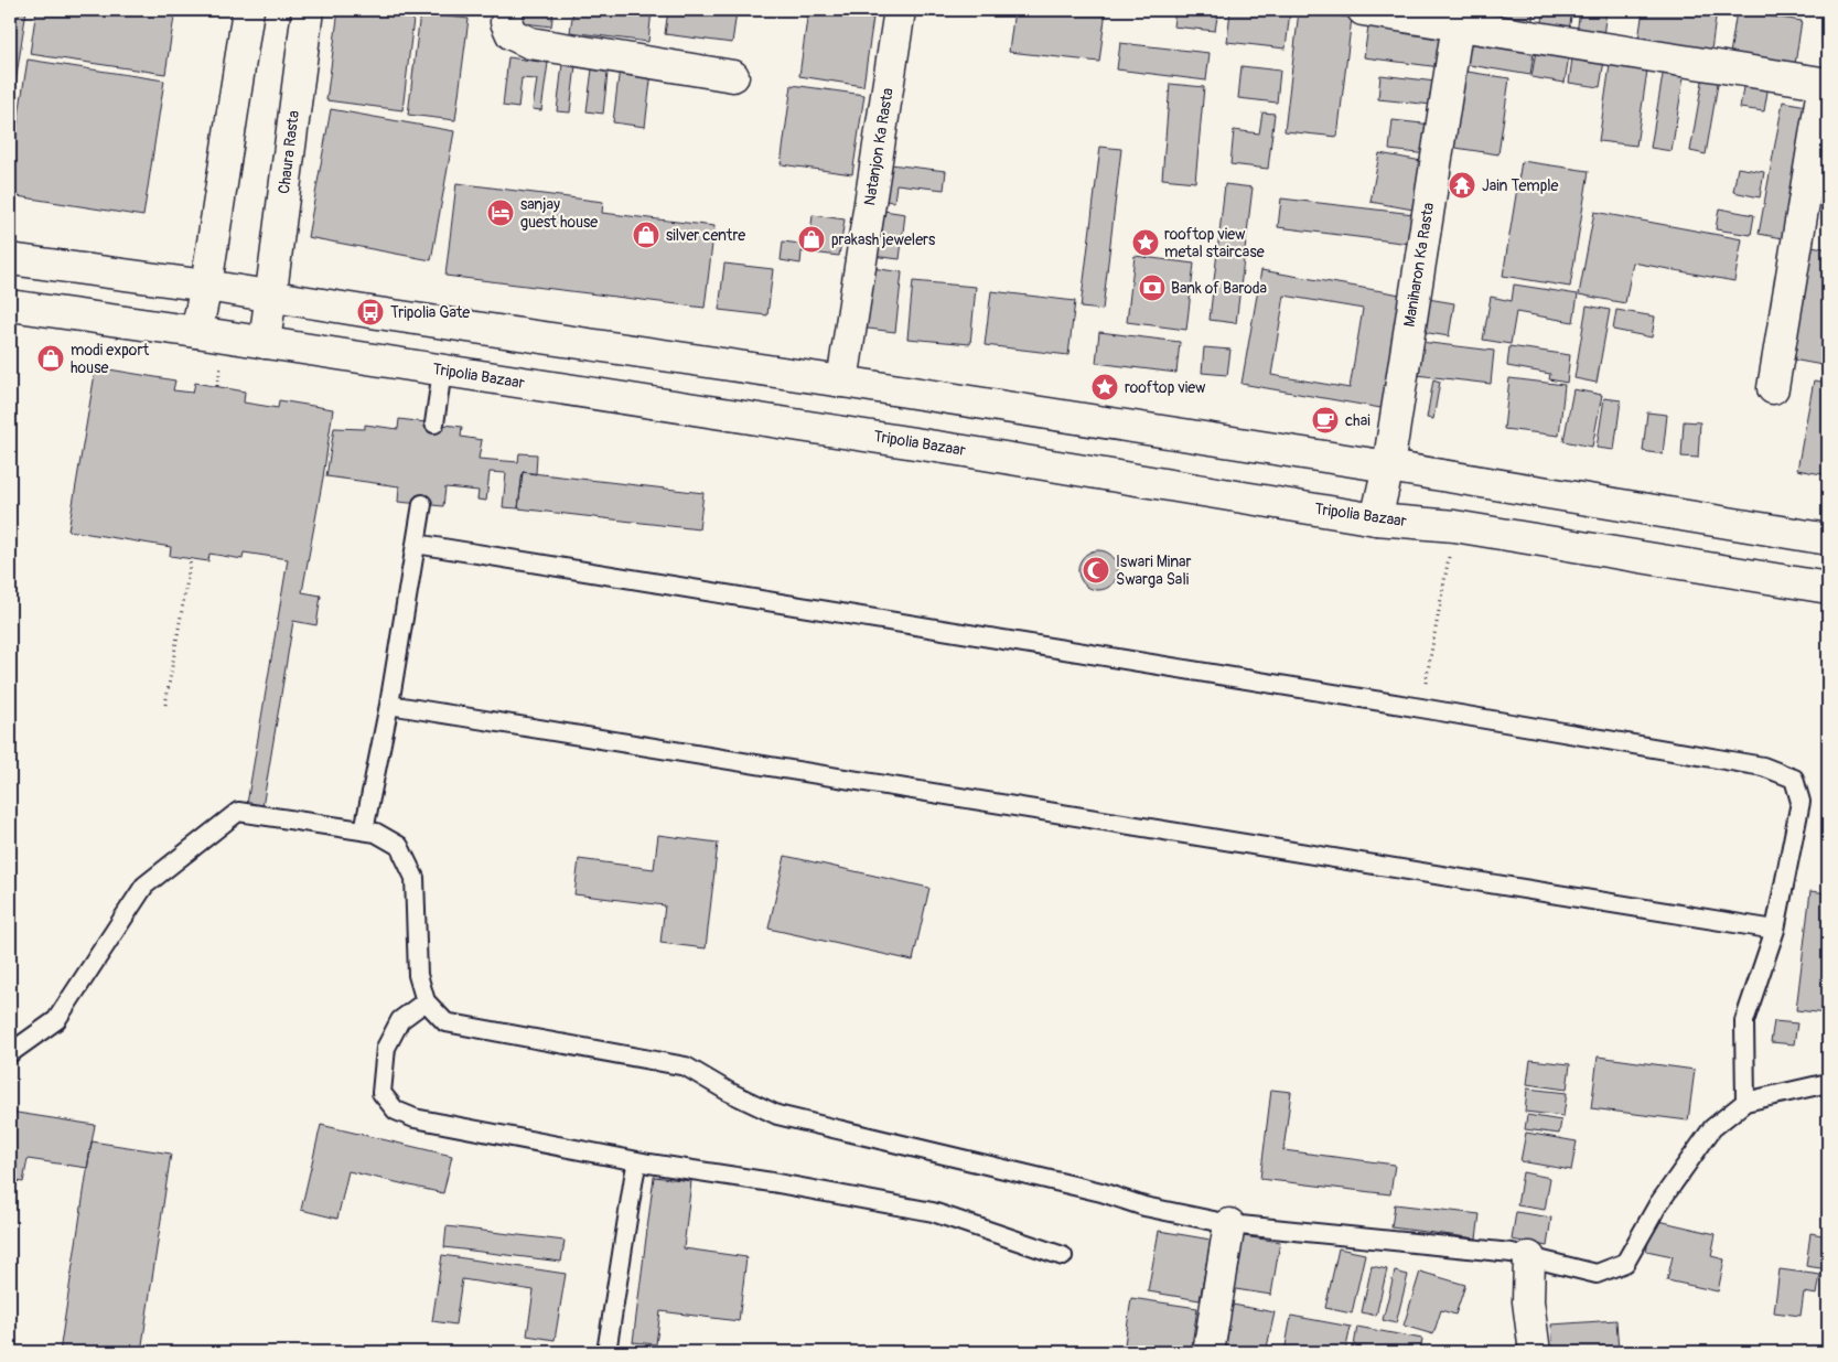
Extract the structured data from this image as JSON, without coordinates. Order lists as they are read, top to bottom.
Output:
{
  "streets": {
    "main road": [
      "Natanjon Ka Rasta",
      "Chaura Rasta",
      "Maniharon Ka Rasta",
      "Tripolia Bazaar"
    ]
  },
  "crossings": [
    ["Chaura Rasta", "Tripolia Bazaar"],
    ["Maniharon Ka Rasta", "Tripolia Bazaar"]
  ],
  "places": {
    "temple": ["Jain Temple"],
    "hotel": ["sanjay guest house"],
    "shop": ["silver centre", "prakash jewelers", "modi export house"],
    "place": ["rooftop view metal staircase", "rooftop view"],
    "bank": ["Bank of Baroda"],
    "bus stop": ["Tripolia Gate"],
    "cafe": ["chai"],
    "mosque": ["Iswari Minar Swarga Sali"]
  }
}
